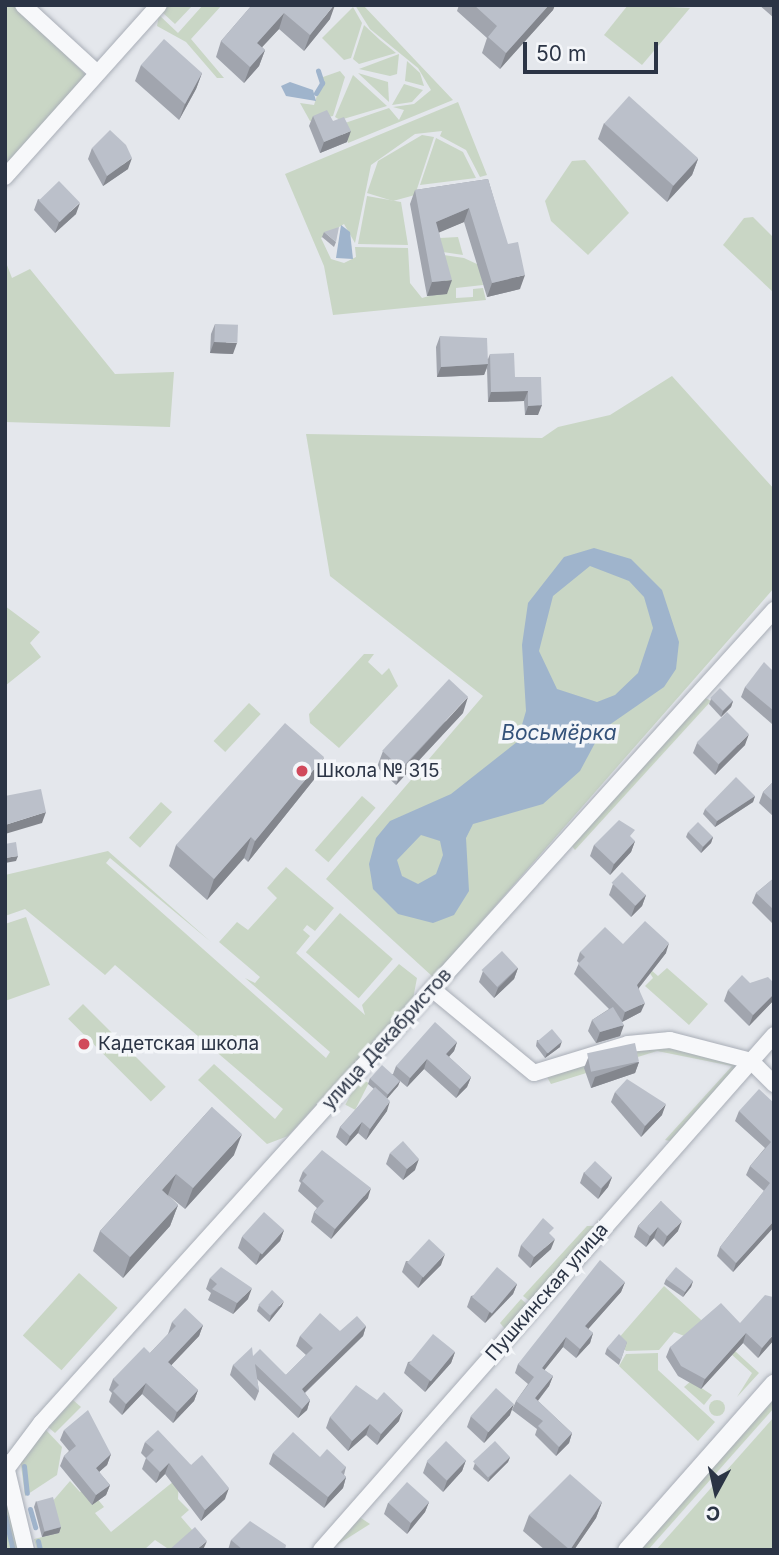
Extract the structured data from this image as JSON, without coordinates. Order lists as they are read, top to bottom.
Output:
{
  "streets": {
    "street": ["улица Декабристов", "Пушкинская улица"]
  },
  "water": ["Восьмёрка"],
  "places": ["Школа № 315", "Кадетская школа"],
  "scale_bar": "50 m",
  "north": "bottom"
}
